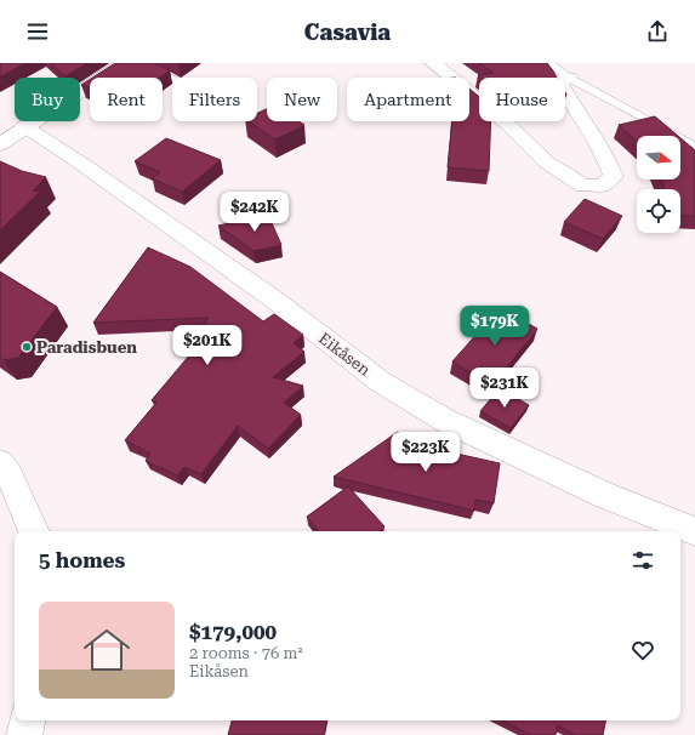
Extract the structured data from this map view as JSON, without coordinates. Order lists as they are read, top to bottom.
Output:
{
  "streets": {
    "street": ["Eikåsen"]
  },
  "places": ["Paradisbuen"],
  "north": "right",
  "page": {
    "header": "Casavia",
    "chip": [
      "Buy",
      "Rent",
      "Filters",
      "New",
      "Apartment",
      "House"
    ],
    "price": [
      "$242K",
      "$179K",
      "$201K",
      "$231K",
      "$223K"
    ],
    "heading": "5 homes",
    "list": [
      {
        "name": "$179,000",
        "note": "2 rooms · 76 m² · Eikåsen"
      }
    ]
  }
}
